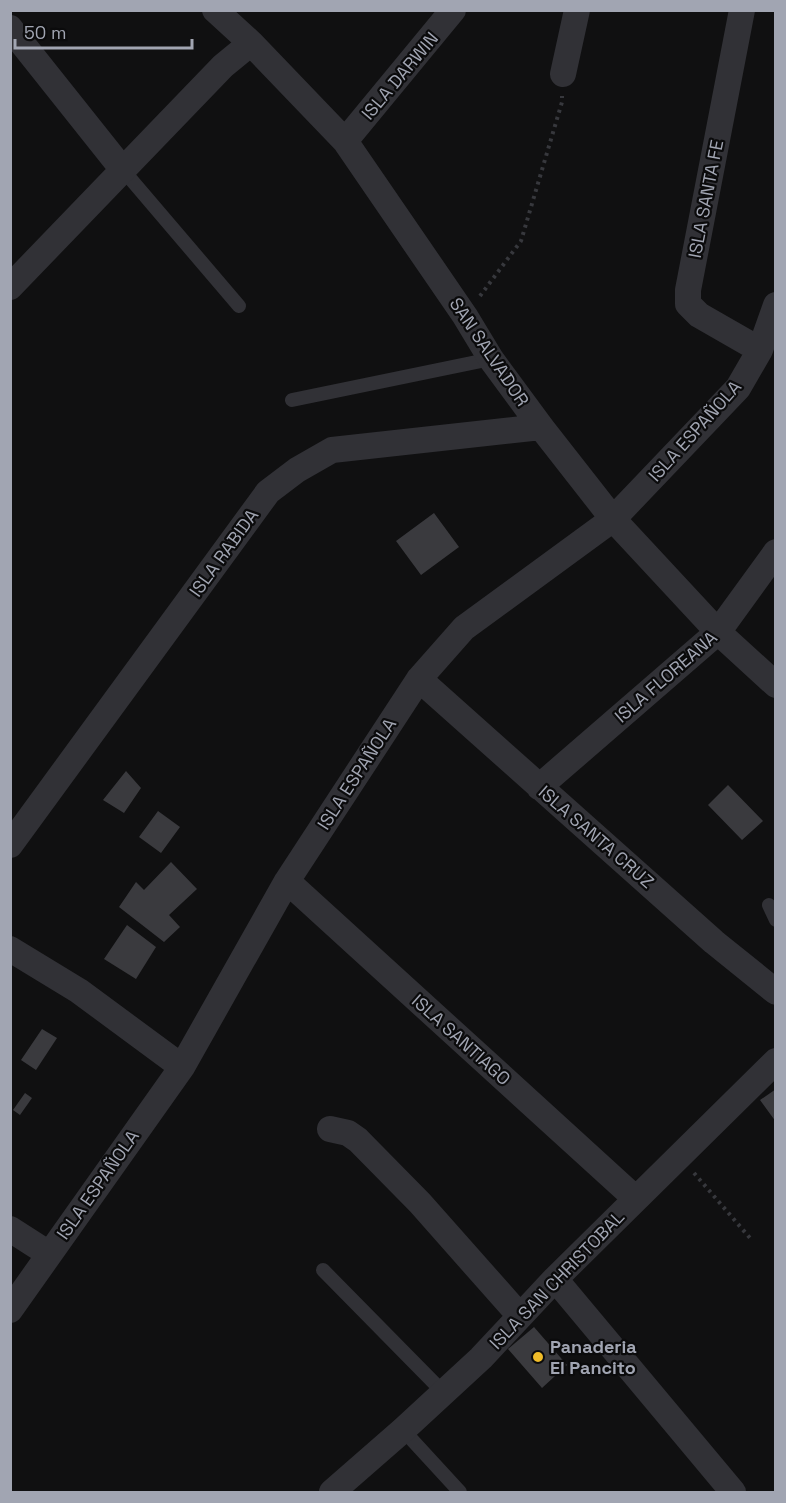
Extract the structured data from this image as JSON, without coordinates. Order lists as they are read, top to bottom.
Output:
{
  "streets": {
    "street": [
      "ISLA DARWIN",
      "ISLA SANTA FE",
      "SAN SALVADOR",
      "ISLA ESPAÑOLA",
      "ISLA RABIDA",
      "ISLA FLOREANA",
      "ISLA SANTA CRUZ",
      "ISLA SANTIAGO",
      "ISLA SAN CHRISTOBAL"
    ]
  },
  "crossings": [
    ["ISLA DARWIN", "SAN SALVADOR"],
    ["ISLA SANTA FE", "ISLA ESPAÑOLA"],
    ["SAN SALVADOR", "ISLA ESPAÑOLA"],
    ["SAN SALVADOR", "ISLA RABIDA"],
    ["SAN SALVADOR", "ISLA FLOREANA"],
    ["ISLA ESPAÑOLA", "ISLA SANTA CRUZ"],
    ["ISLA ESPAÑOLA", "ISLA SANTIAGO"],
    ["ISLA FLOREANA", "ISLA SANTA CRUZ"],
    ["ISLA SANTIAGO", "ISLA SAN CHRISTOBAL"]
  ],
  "places": ["Panaderia El Pancito"],
  "scale_bar": "50 m"
}
